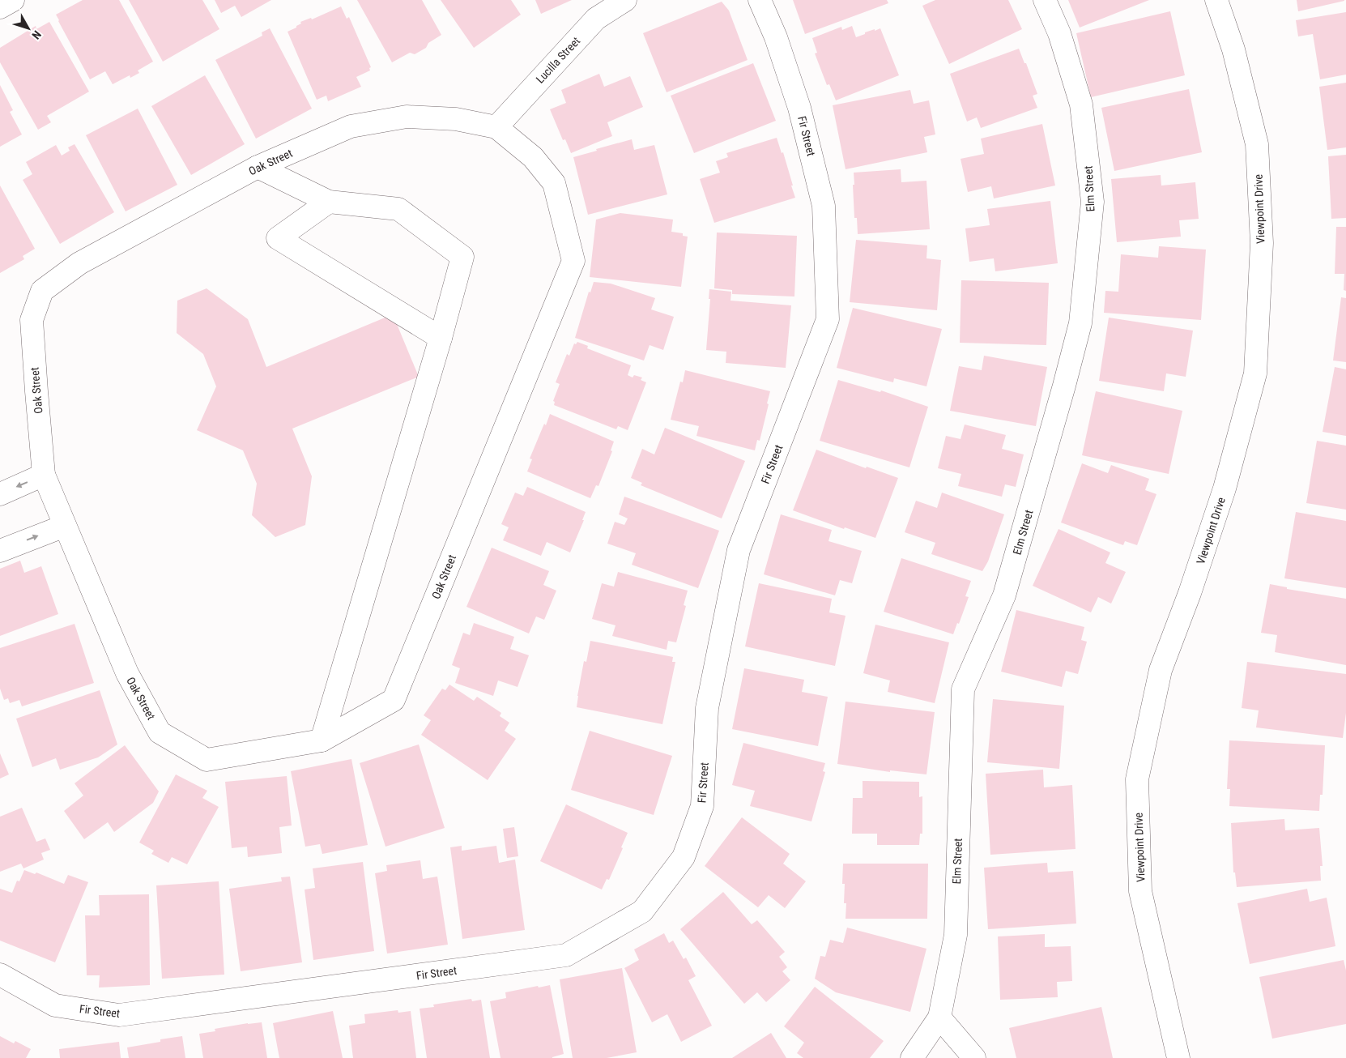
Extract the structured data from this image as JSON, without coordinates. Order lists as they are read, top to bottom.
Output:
{
  "streets": {
    "street": [
      "Lucilla Street",
      "Fir Street",
      "Oak Street",
      "Elm Street",
      "Viewpoint Drive"
    ]
  },
  "crossings": [
    ["Lucilla Street", "Oak Street"]
  ],
  "north": "bottom right"
}
